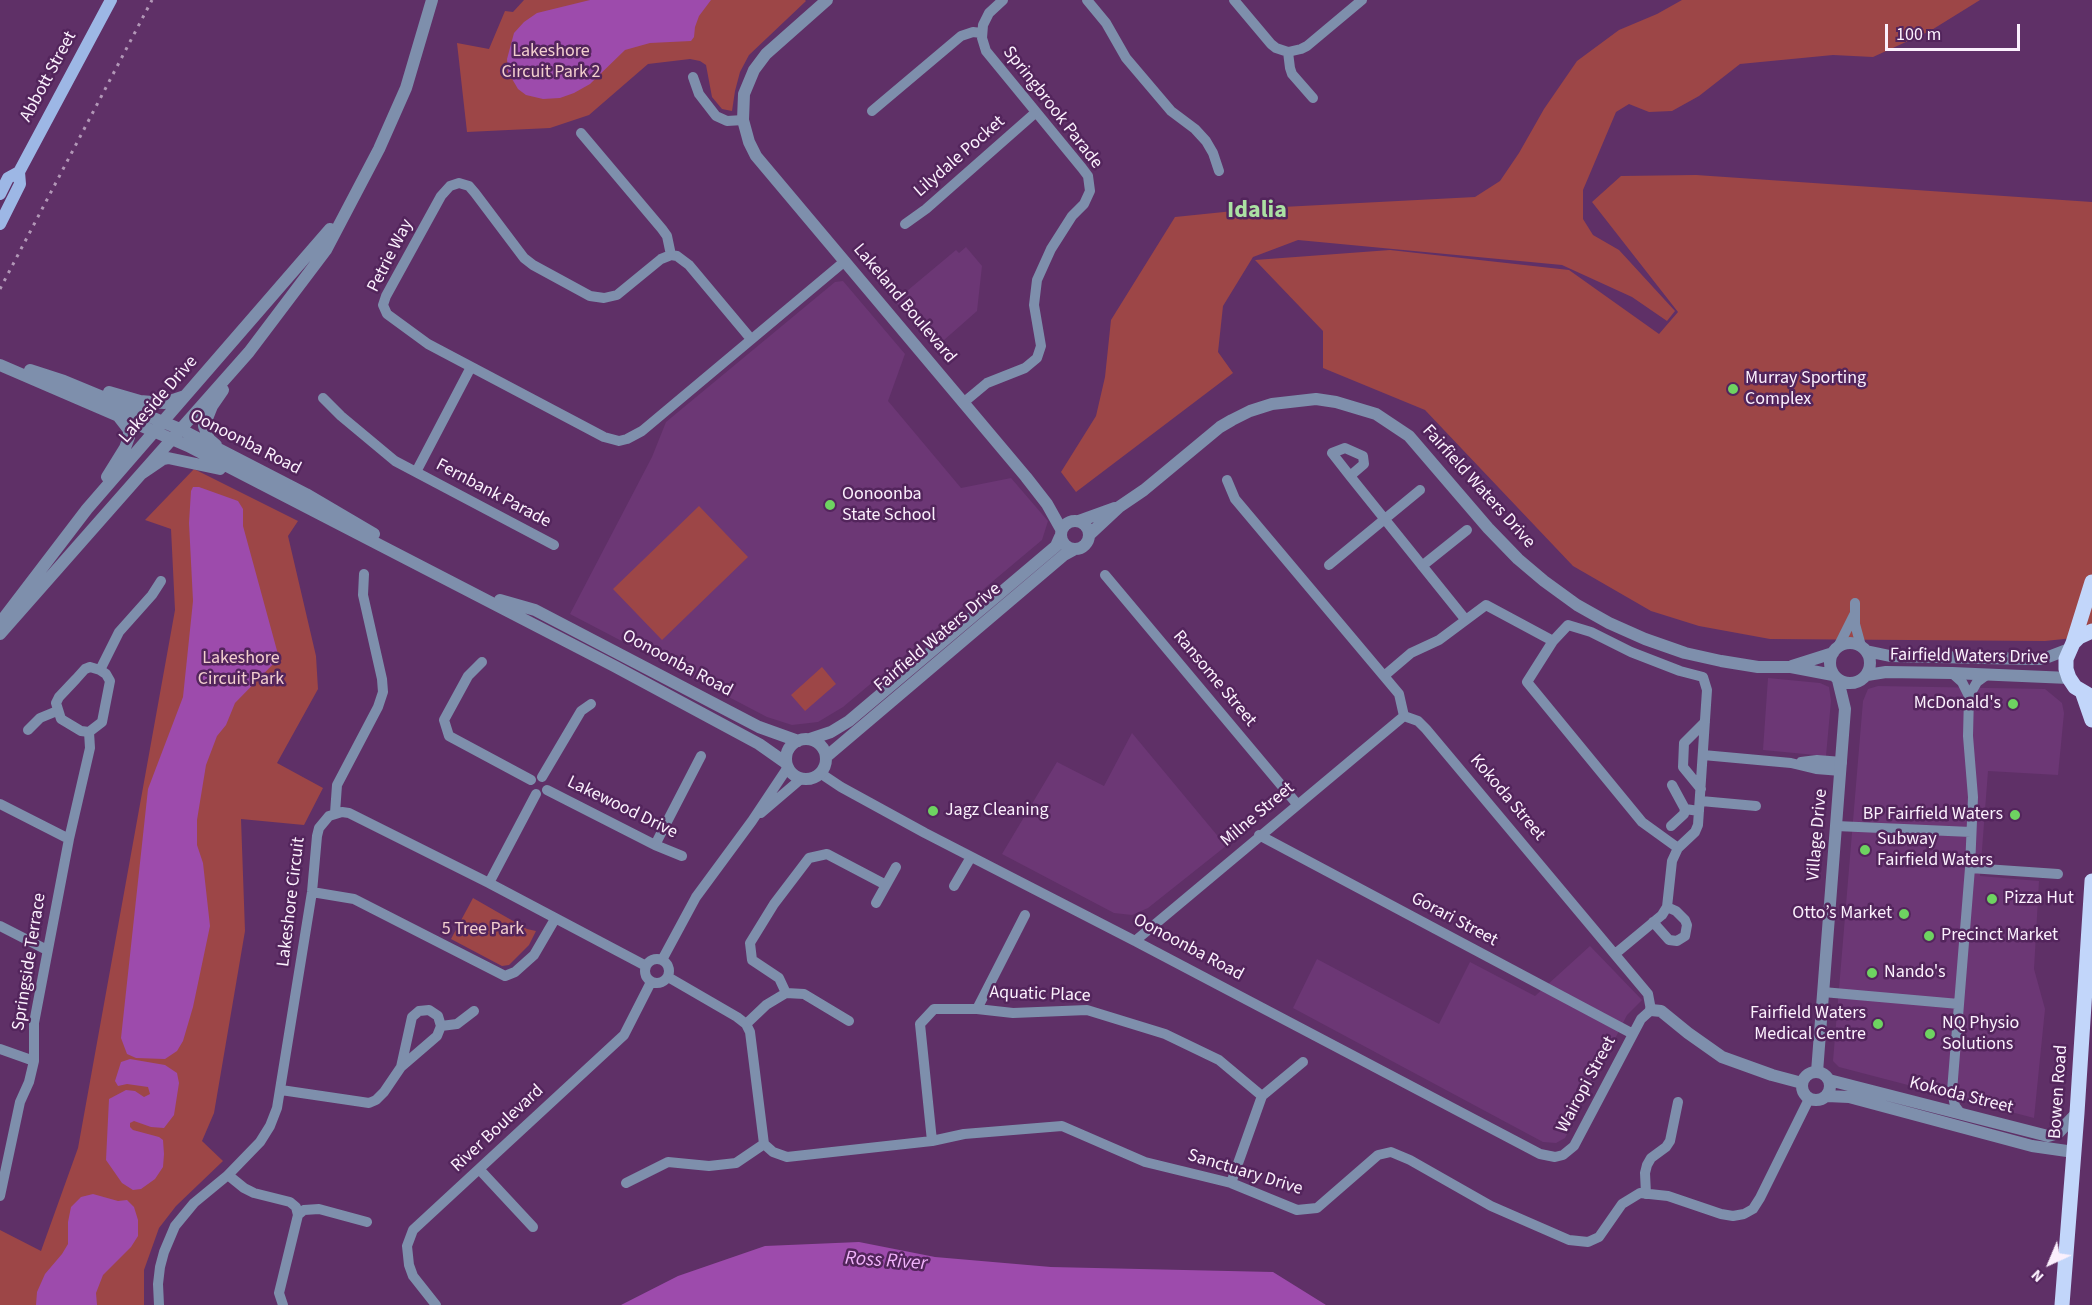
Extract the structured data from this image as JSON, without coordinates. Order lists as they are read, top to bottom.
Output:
{
  "streets": {
    "main road": ["Abbott Street", "Bowen Road"],
    "street": [
      "Springbrook Parade",
      "Lilydale Pocket",
      "Petrie Way",
      "Lakeland Boulevard",
      "Lakeside Drive",
      "Oonoonba Road",
      "Fairfield Waters Drive",
      "Fernbank Parade",
      "Ransome Street",
      "Kokoda Street",
      "Lakewood Drive",
      "Milne Street",
      "Village Drive",
      "Lakeshore Circuit",
      "Gorari Street",
      "Springside Terrace",
      "Aquatic Place",
      "Wairopi Street",
      "River Boulevard",
      "Sanctuary Drive"
    ]
  },
  "crossings": [
    ["Springbrook Parade", "Lilydale Pocket"],
    ["Springbrook Parade", "Lakeland Boulevard"],
    ["Petrie Way", "Lakeland Boulevard"],
    ["Petrie Way", "Fernbank Parade"],
    ["Lakeland Boulevard", "Fairfield Waters Drive"],
    ["Lakeside Drive", "Oonoonba Road"],
    ["Oonoonba Road", "Fairfield Waters Drive"],
    ["Oonoonba Road", "Milne Street"],
    ["Oonoonba Road", "Wairopi Street"],
    ["Fairfield Waters Drive", "Village Drive"],
    ["Ransome Street", "Milne Street"],
    ["Kokoda Street", "Milne Street"],
    ["Kokoda Street", "Village Drive"],
    ["Kokoda Street", "Wairopi Street"],
    ["Kokoda Street", "Bowen Road"],
    ["Milne Street", "Gorari Street"],
    ["Gorari Street", "Wairopi Street"],
    ["Aquatic Place", "Sanctuary Drive"]
  ],
  "districts": ["Idalia"],
  "water": ["Ross River"],
  "parks": ["Lakeshore Circuit Park 2", "Lakeshore Circuit Park", "5 Tree Park"],
  "places": [
    "Murray Sporting Complex",
    "Oonoonba State School",
    "McDonald's",
    "Jagz Cleaning",
    "BP Fairfield Waters",
    "Subway Fairfield Waters",
    "Pizza Hut",
    "Otto’s Market",
    "Precinct Market",
    "Nando's",
    "Fairfield Waters Medical Centre",
    "NQ Physio Solutions"
  ],
  "scale_bar": "100 m",
  "north": "bottom left"
}
